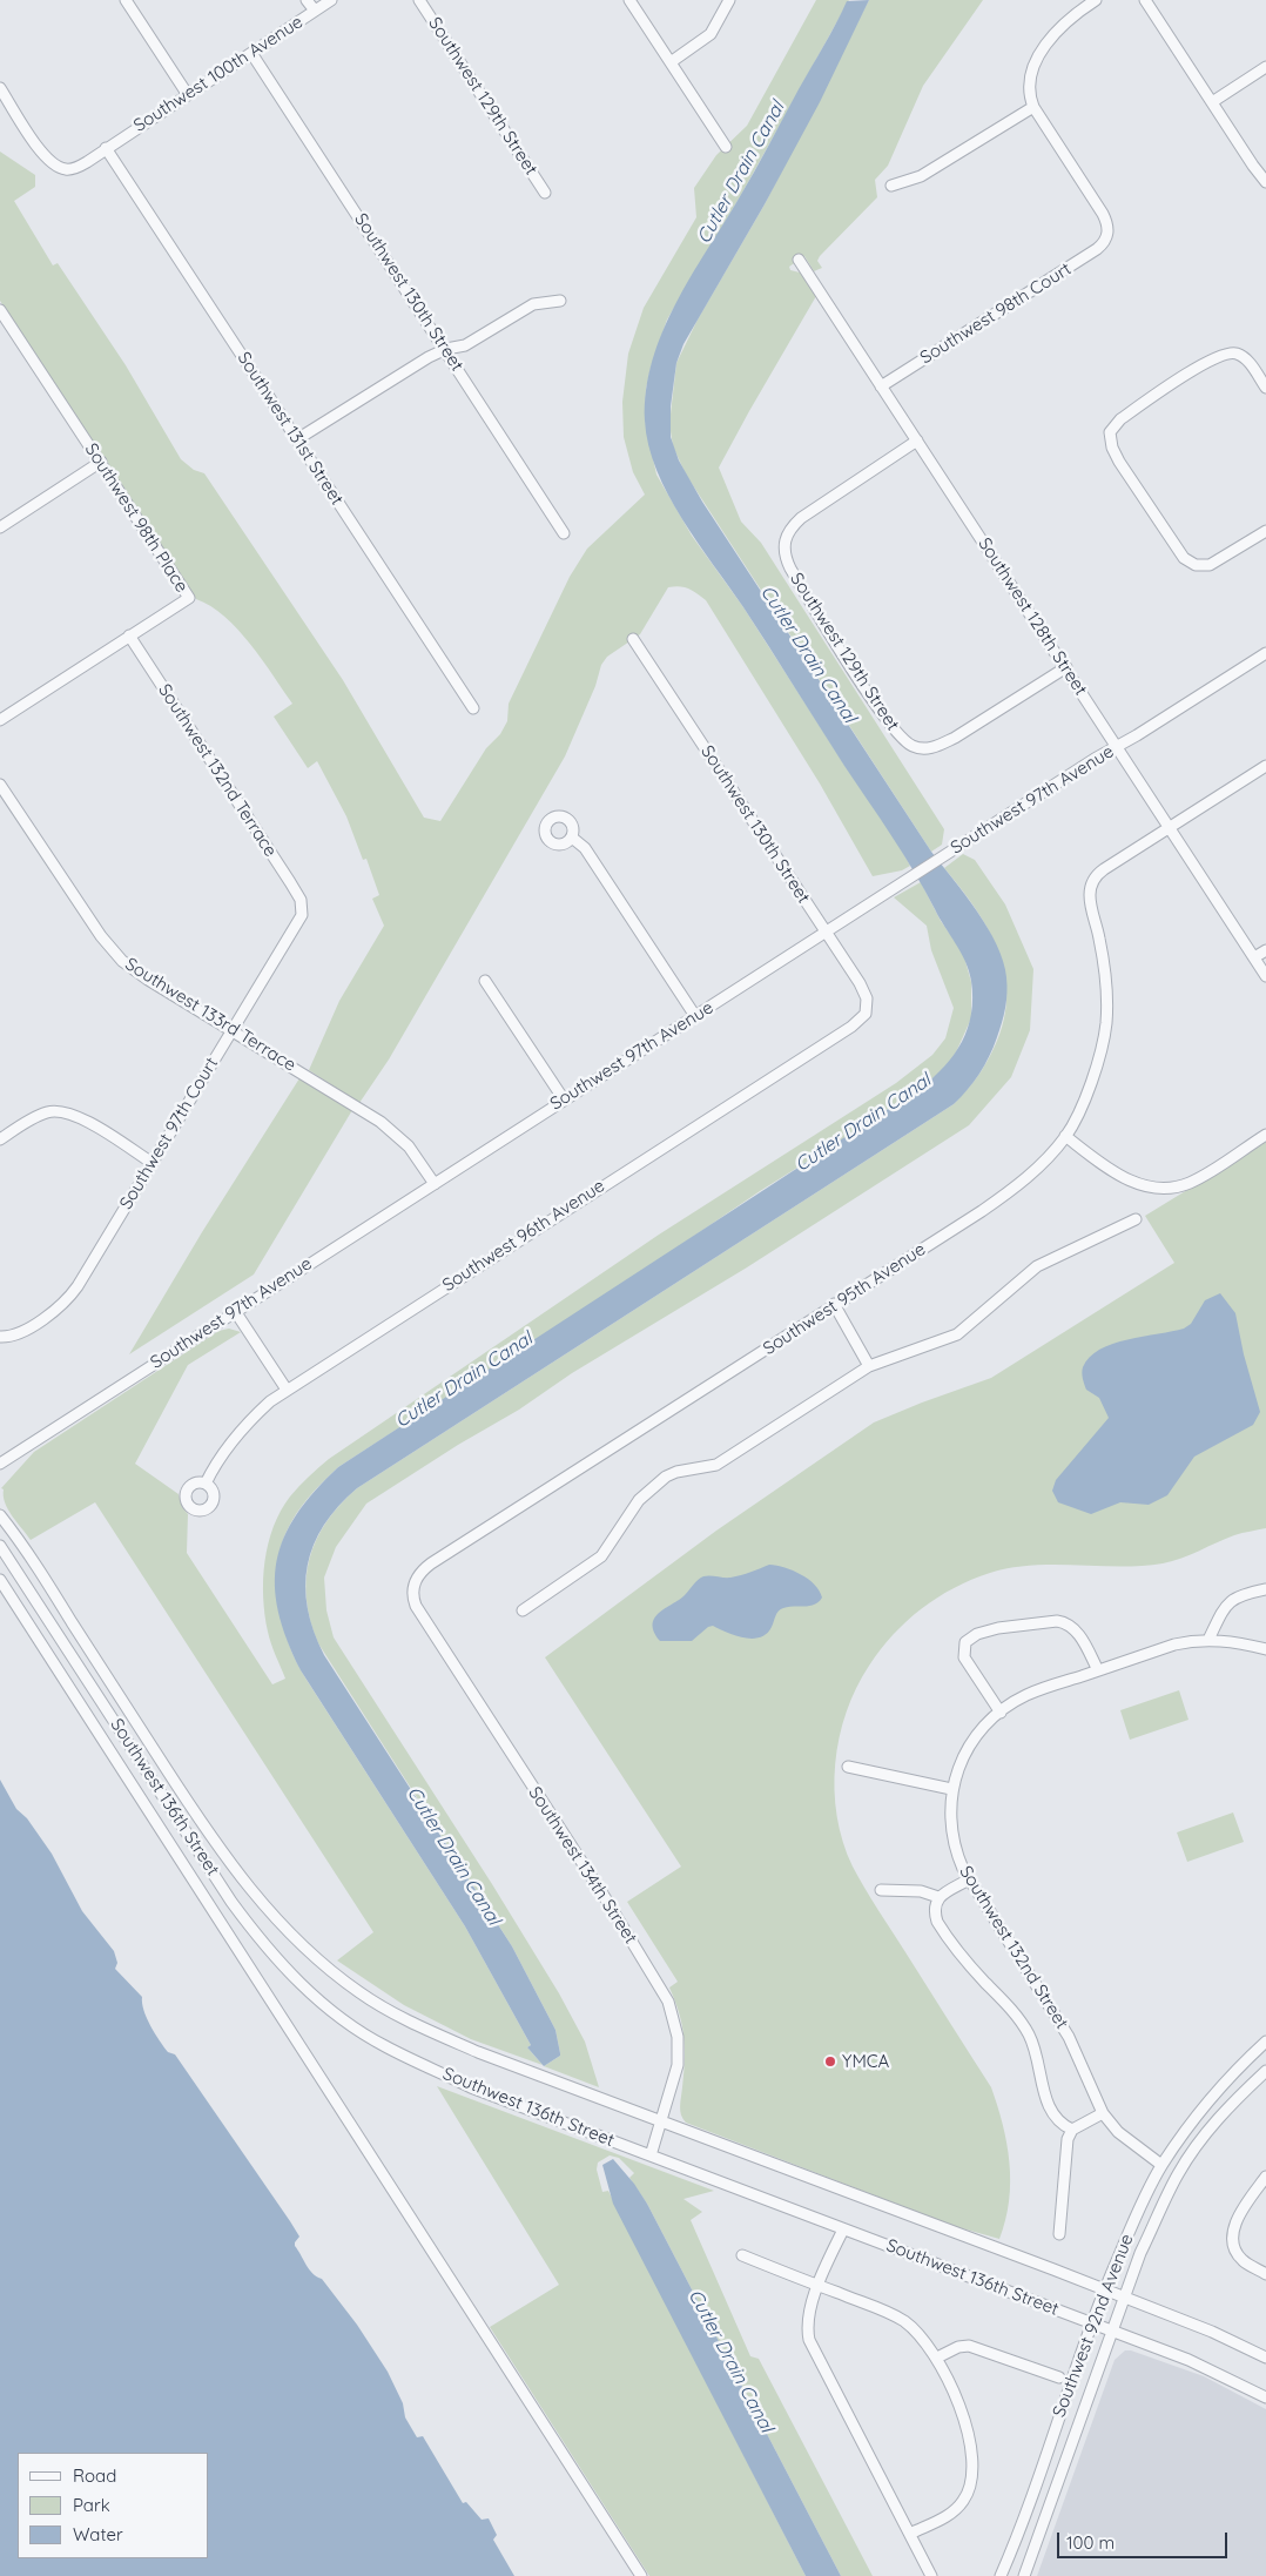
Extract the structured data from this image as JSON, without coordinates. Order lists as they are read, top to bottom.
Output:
{
  "streets": {
    "street": [
      "Southwest 100th Avenue",
      "Southwest 129th Street",
      "Southwest 130th Street",
      "Southwest 98th Court",
      "Southwest 131st Street",
      "Southwest 98th Place",
      "Southwest 128th Street",
      "Southwest 132nd Terrace",
      "Southwest 97th Avenue",
      "Southwest 133rd Terrace",
      "Southwest 97th Court",
      "Southwest 96th Avenue",
      "Southwest 95th Avenue",
      "Southwest 136th Street",
      "Southwest 134th Street",
      "Southwest 132nd Street",
      "Southwest 92nd Avenue"
    ]
  },
  "crossings": [
    ["Southwest 100th Avenue", "Southwest 130th Street"],
    ["Southwest 100th Avenue", "Southwest 131st Street"],
    ["Southwest 129th Street", "Southwest 128th Street"],
    ["Southwest 130th Street", "Southwest 97th Avenue"],
    ["Southwest 130th Street", "Southwest 96th Avenue"],
    ["Southwest 98th Court", "Southwest 128th Street"],
    ["Southwest 98th Place", "Southwest 132nd Terrace"],
    ["Southwest 128th Street", "Southwest 97th Avenue"],
    ["Southwest 128th Street", "Southwest 95th Avenue"],
    ["Southwest 132nd Terrace", "Southwest 97th Court"],
    ["Southwest 97th Avenue", "Southwest 133rd Terrace"],
    ["Southwest 133rd Terrace", "Southwest 97th Court"],
    ["Southwest 95th Avenue", "Southwest 134th Street"],
    ["Southwest 136th Street", "Southwest 134th Street"],
    ["Southwest 136th Street", "Southwest 92nd Avenue"],
    ["Southwest 132nd Street", "Southwest 92nd Avenue"]
  ],
  "water": ["Cutler Drain Canal"],
  "places": ["YMCA"],
  "legend": ["Road", "Park", "Water"],
  "scale_bar": "100 m"
}
